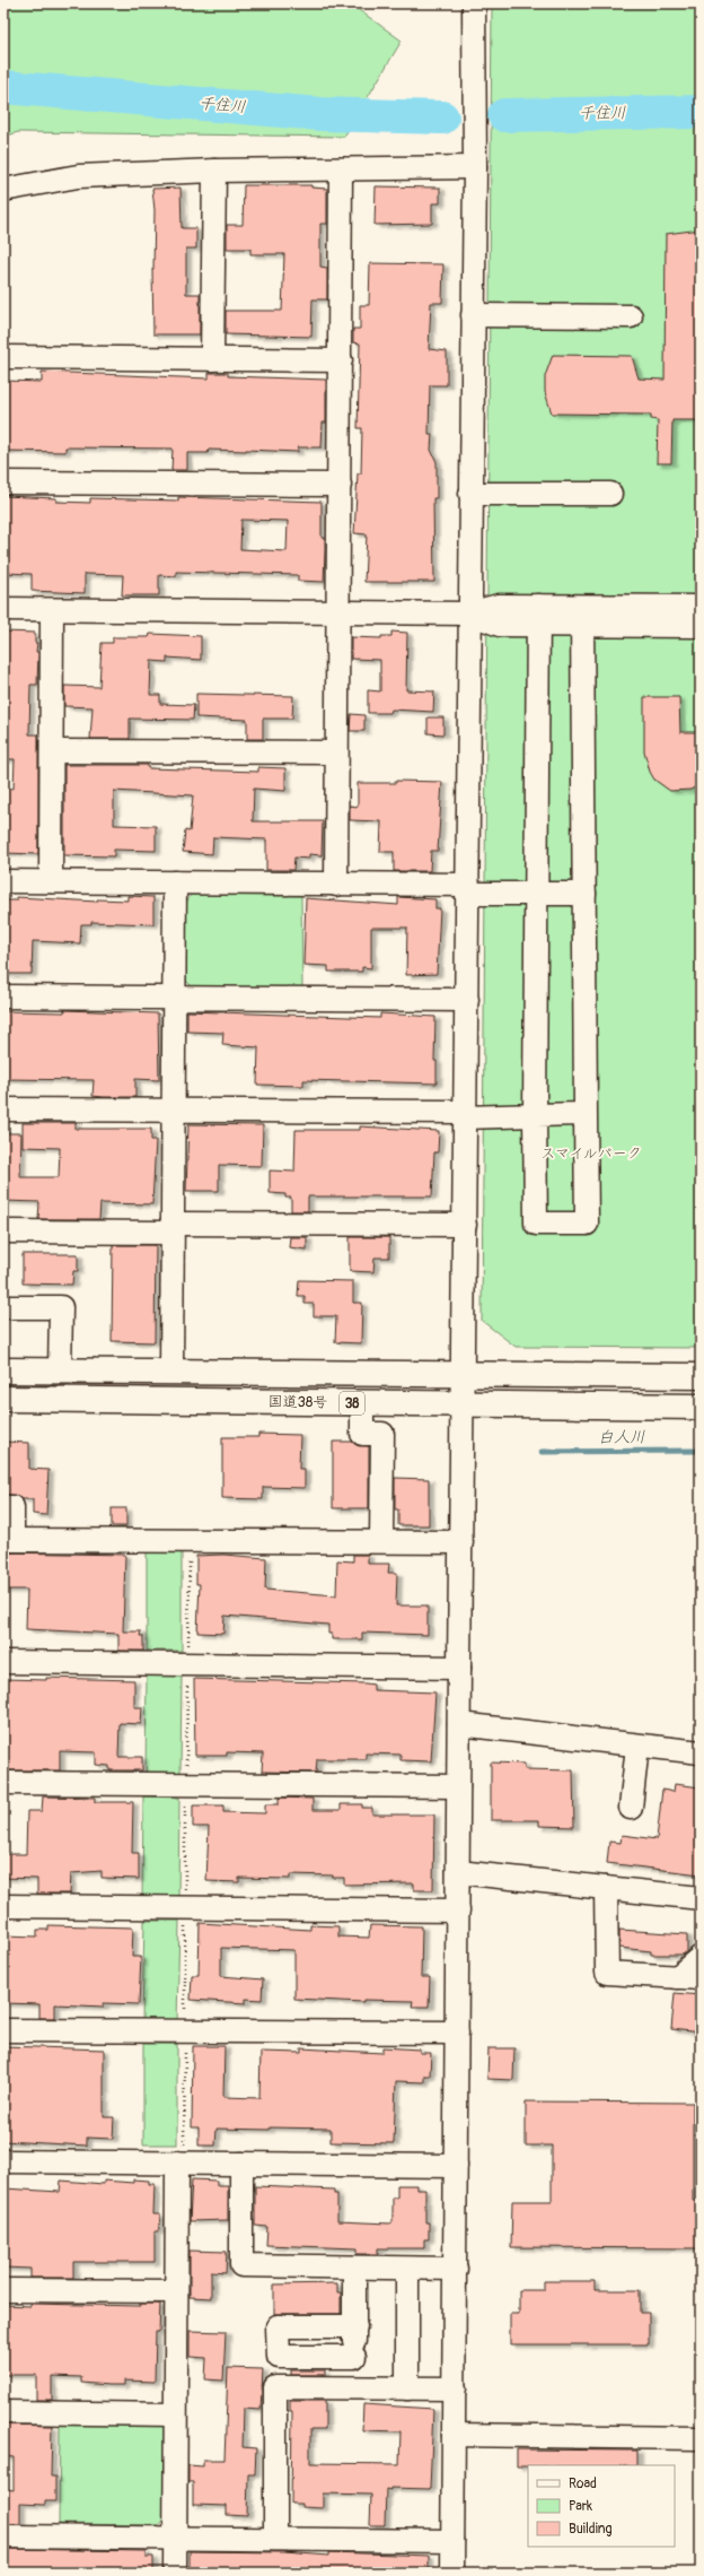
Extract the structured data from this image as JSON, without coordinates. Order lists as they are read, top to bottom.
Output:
{
  "streets": {
    "highway": ["国道38号", "38"]
  },
  "water": ["千住川", "白人川"],
  "parks": ["スマイルパーク"],
  "legend": ["Road", "Park", "Building"]
}
